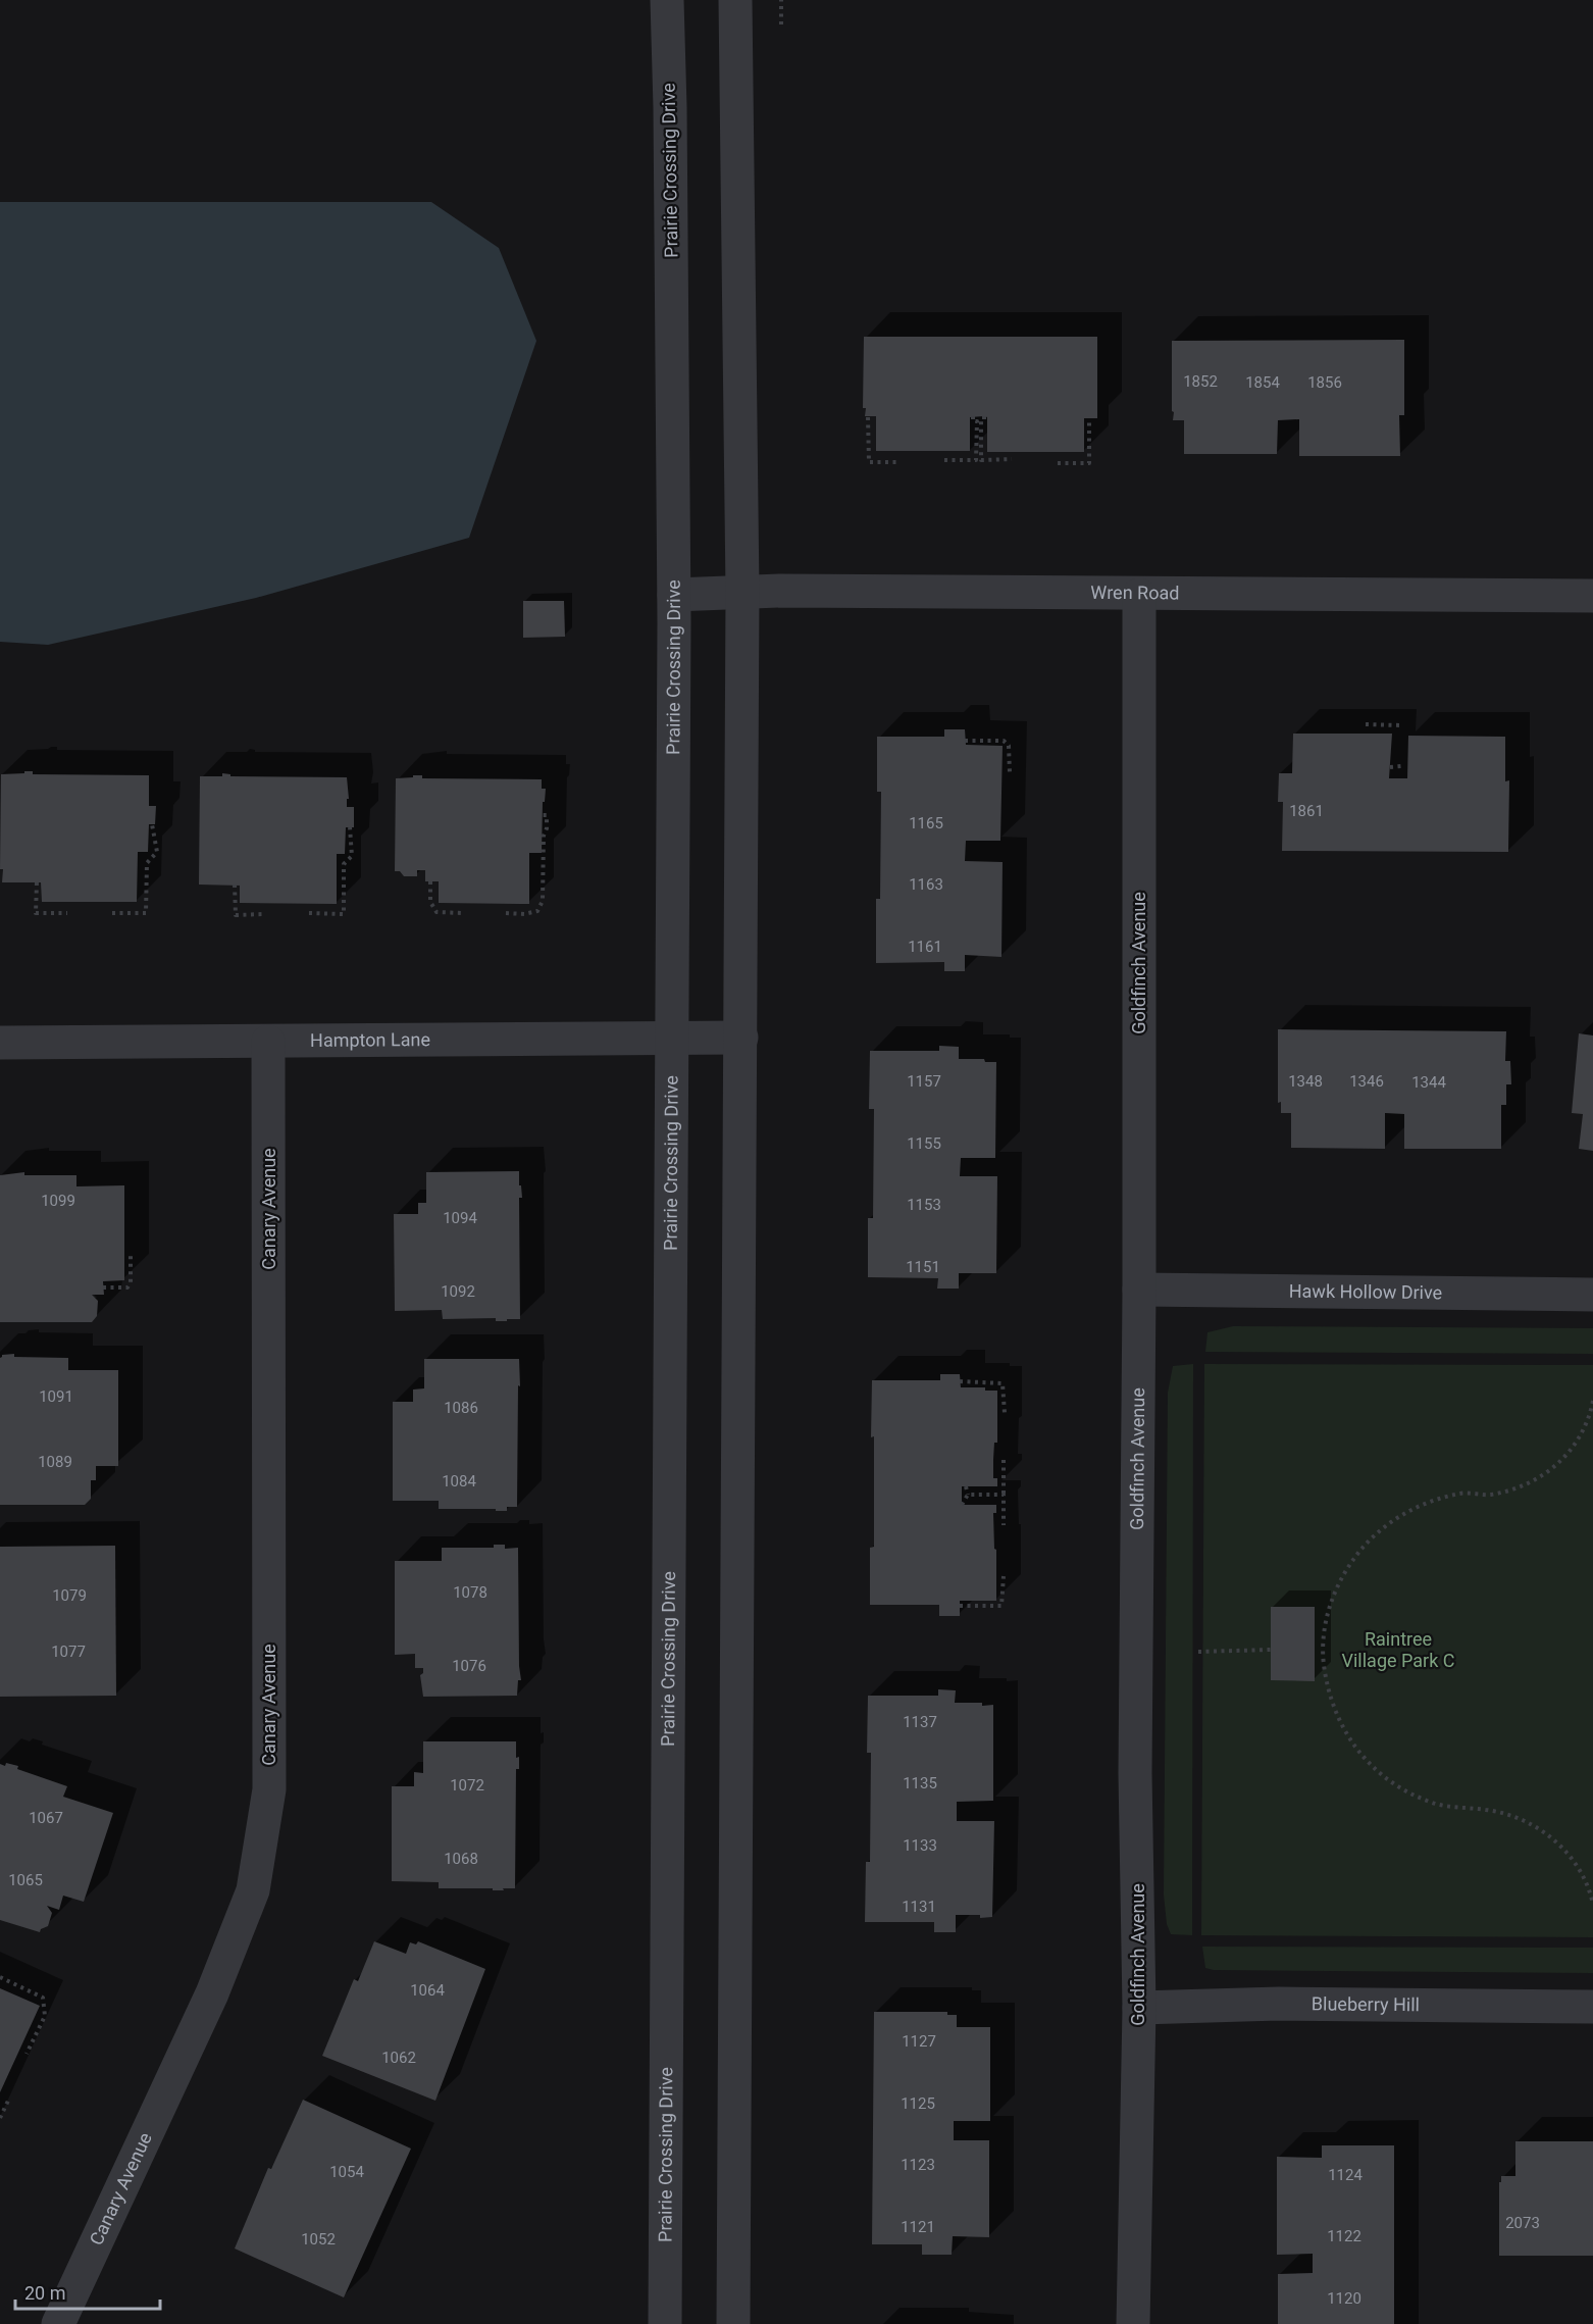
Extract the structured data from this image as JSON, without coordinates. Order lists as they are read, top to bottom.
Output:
{
  "streets": {
    "street": [
      "Prairie Crossing Drive",
      "Wren Road",
      "Goldfinch Avenue",
      "Hampton Lane",
      "Canary Avenue",
      "Hawk Hollow Drive",
      "Blueberry Hill"
    ]
  },
  "crossings": [
    ["Prairie Crossing Drive", "Wren Road"],
    ["Prairie Crossing Drive", "Hampton Lane"],
    ["Wren Road", "Goldfinch Avenue"],
    ["Goldfinch Avenue", "Hawk Hollow Drive"],
    ["Goldfinch Avenue", "Blueberry Hill"],
    ["Hampton Lane", "Canary Avenue"]
  ],
  "parks": ["Raintree Village Park C"],
  "house_numbers": [
    "1852",
    "1854",
    "1856",
    "1861",
    "1165",
    "1163",
    "1161",
    "1157",
    "1348",
    "1346",
    "1344",
    "1155",
    "1099",
    "1153",
    "1094",
    "1151",
    "1092",
    "1091",
    "1086",
    "1089",
    "1084",
    "1078",
    "1079",
    "1077",
    "1076",
    "1137",
    "1135",
    "1072",
    "1067",
    "1133",
    "1068",
    "1065",
    "1131",
    "1064",
    "1127",
    "1062",
    "1125",
    "1123",
    "1054",
    "1124",
    "2073",
    "1121",
    "1122",
    "1052",
    "1120"
  ],
  "scale_bar": "20 m"
}
